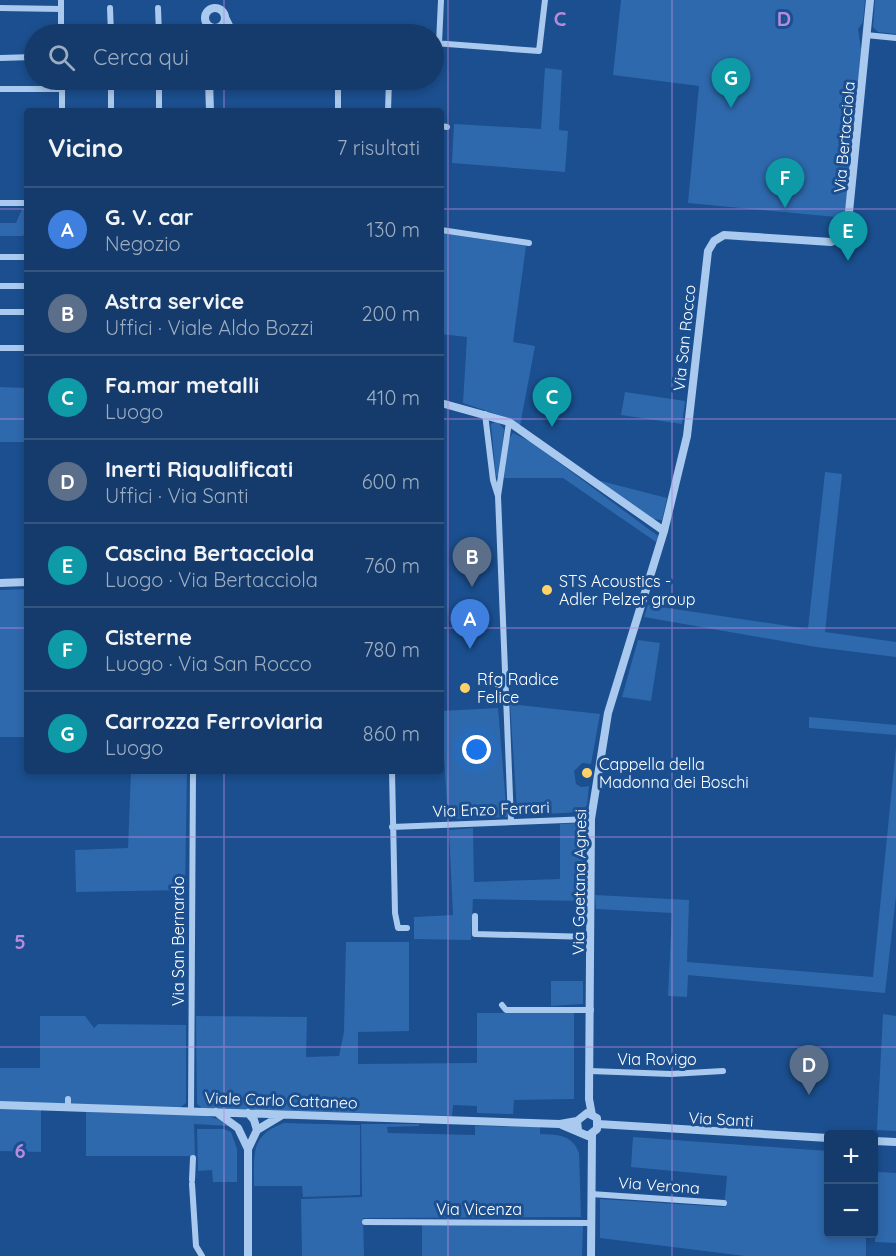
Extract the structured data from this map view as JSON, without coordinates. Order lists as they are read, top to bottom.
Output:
{
  "streets": {
    "street": [
      "Via Bertacciola",
      "Via San Rocco",
      "Via Enzo Ferrari",
      "Via Gaetana Agnesi",
      "Via San Bernardo",
      "Via Rovigo",
      "Viale Carlo Cattaneo",
      "Via Santi",
      "Via Verona",
      "Via Vicenza"
    ]
  },
  "crossings": [
    ["Via Bertacciola", "Via San Rocco"],
    ["Via San Rocco", "Via Gaetana Agnesi"],
    ["Via Enzo Ferrari", "Via Gaetana Agnesi"],
    ["Via Gaetana Agnesi", "Via Rovigo"],
    ["Via Gaetana Agnesi", "Viale Carlo Cattaneo"],
    ["Via San Bernardo", "Viale Carlo Cattaneo"],
    ["Viale Carlo Cattaneo", "Via Santi"]
  ],
  "places": ["STS Acoustics - Adler Pelzer group", "Rfg Radice Felice", "Cappella della Madonna dei Boschi"],
  "page": {
    "search": "Cerca qui",
    "pins": [
      "G",
      "F",
      "E",
      "C",
      "B",
      "A",
      "D"
    ],
    "heading": ["Vicino", "7 risultati"],
    "list": [
      {
        "mark": "A",
        "name": "G. V. car",
        "note": "Negozio",
        "value": "130 m"
      },
      {
        "mark": "B",
        "name": "Astra service",
        "note": "Uffici · Viale Aldo Bozzi",
        "value": "200 m"
      },
      {
        "mark": "C",
        "name": "Fa.mar metalli",
        "note": "Luogo",
        "value": "410 m"
      },
      {
        "mark": "D",
        "name": "Inerti Riqualificati",
        "note": "Uffici · Via Santi",
        "value": "600 m"
      },
      {
        "mark": "E",
        "name": "Cascina Bertacciola",
        "note": "Luogo · Via Bertacciola",
        "value": "760 m"
      },
      {
        "mark": "F",
        "name": "Cisterne",
        "note": "Luogo · Via San Rocco",
        "value": "780 m"
      },
      {
        "mark": "G",
        "name": "Carrozza Ferroviaria",
        "note": "Luogo",
        "value": "860 m"
      }
    ],
    "map_buttons": ["+", "−"]
  },
  "grid": {
    "columns": ["C", "D"],
    "rows": ["5", "6"]
  }
}
